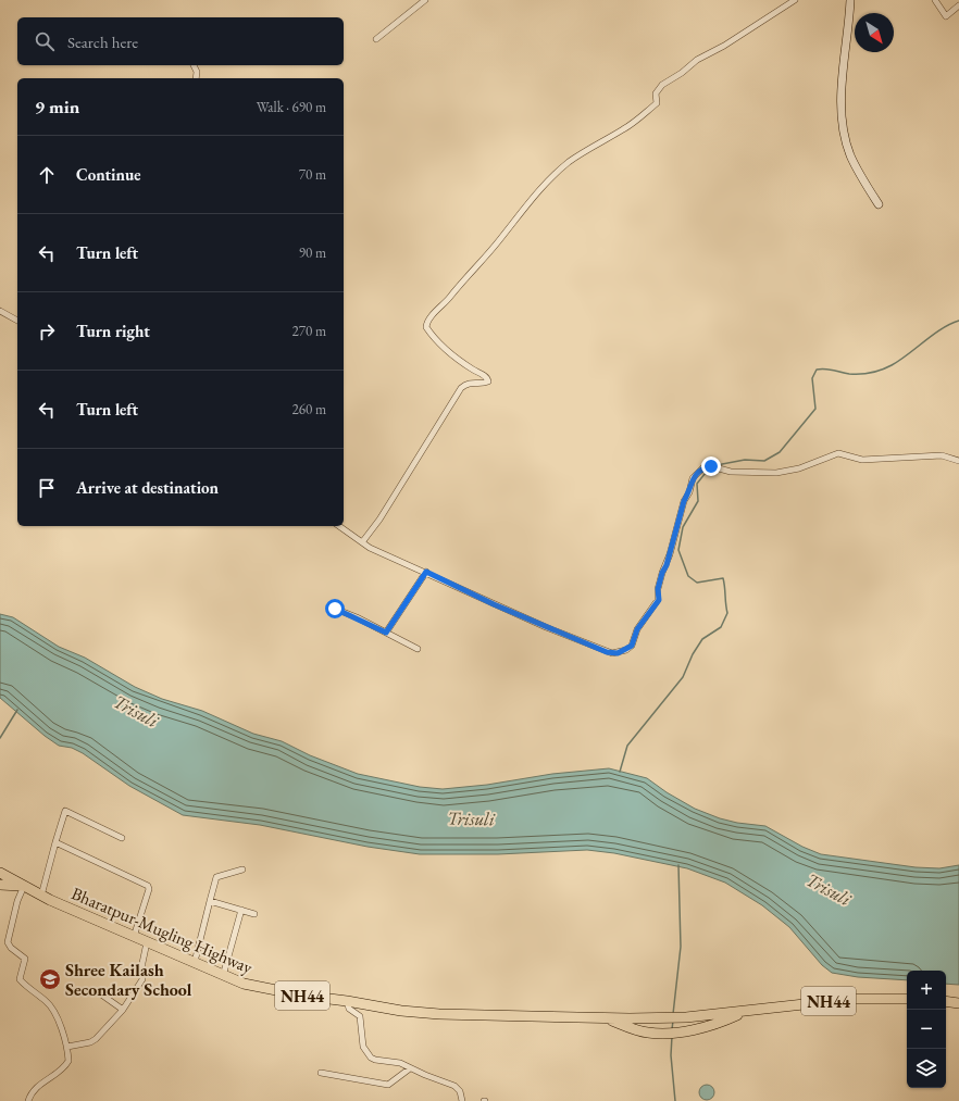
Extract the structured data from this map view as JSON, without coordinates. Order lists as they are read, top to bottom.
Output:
{
  "streets": {
    "highway": ["Bharatpur-Mugling Highway", "NH44"]
  },
  "crossings": [
    ["Bharatpur-Mugling Highway", "NH44"]
  ],
  "water": ["Trisuli"],
  "places": {
    "school or university": ["Shree Kailash Secondary School"]
  },
  "north": "bottom right",
  "page": {
    "search": "Search here",
    "heading": ["9 min", "Walk · 690 m"],
    "list": [
      ["Continue", "70 m"],
      ["Turn left", "90 m"],
      ["Turn right", "270 m"],
      ["Turn left", "260 m"],
      "Arrive at destination"
    ],
    "map_buttons": ["+", "−"]
  }
}
